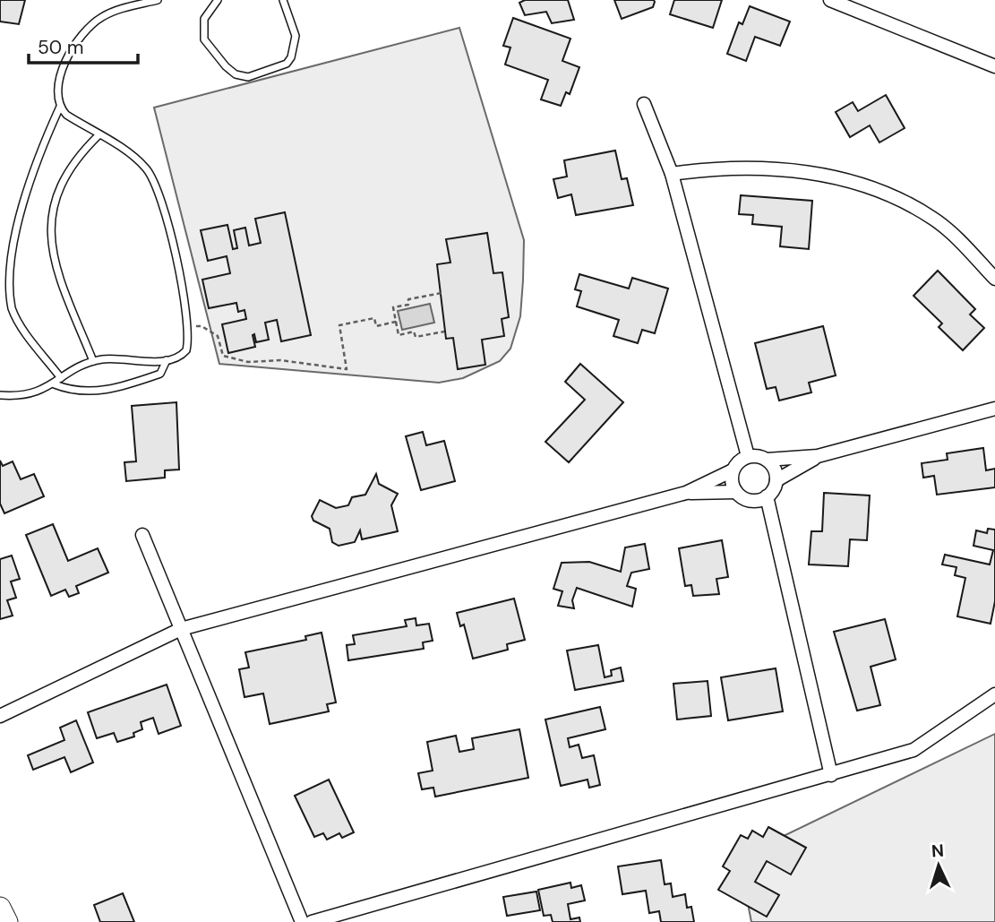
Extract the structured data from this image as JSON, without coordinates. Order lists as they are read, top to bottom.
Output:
{
  "scale_bar": "50 m",
  "north": "top"
}
